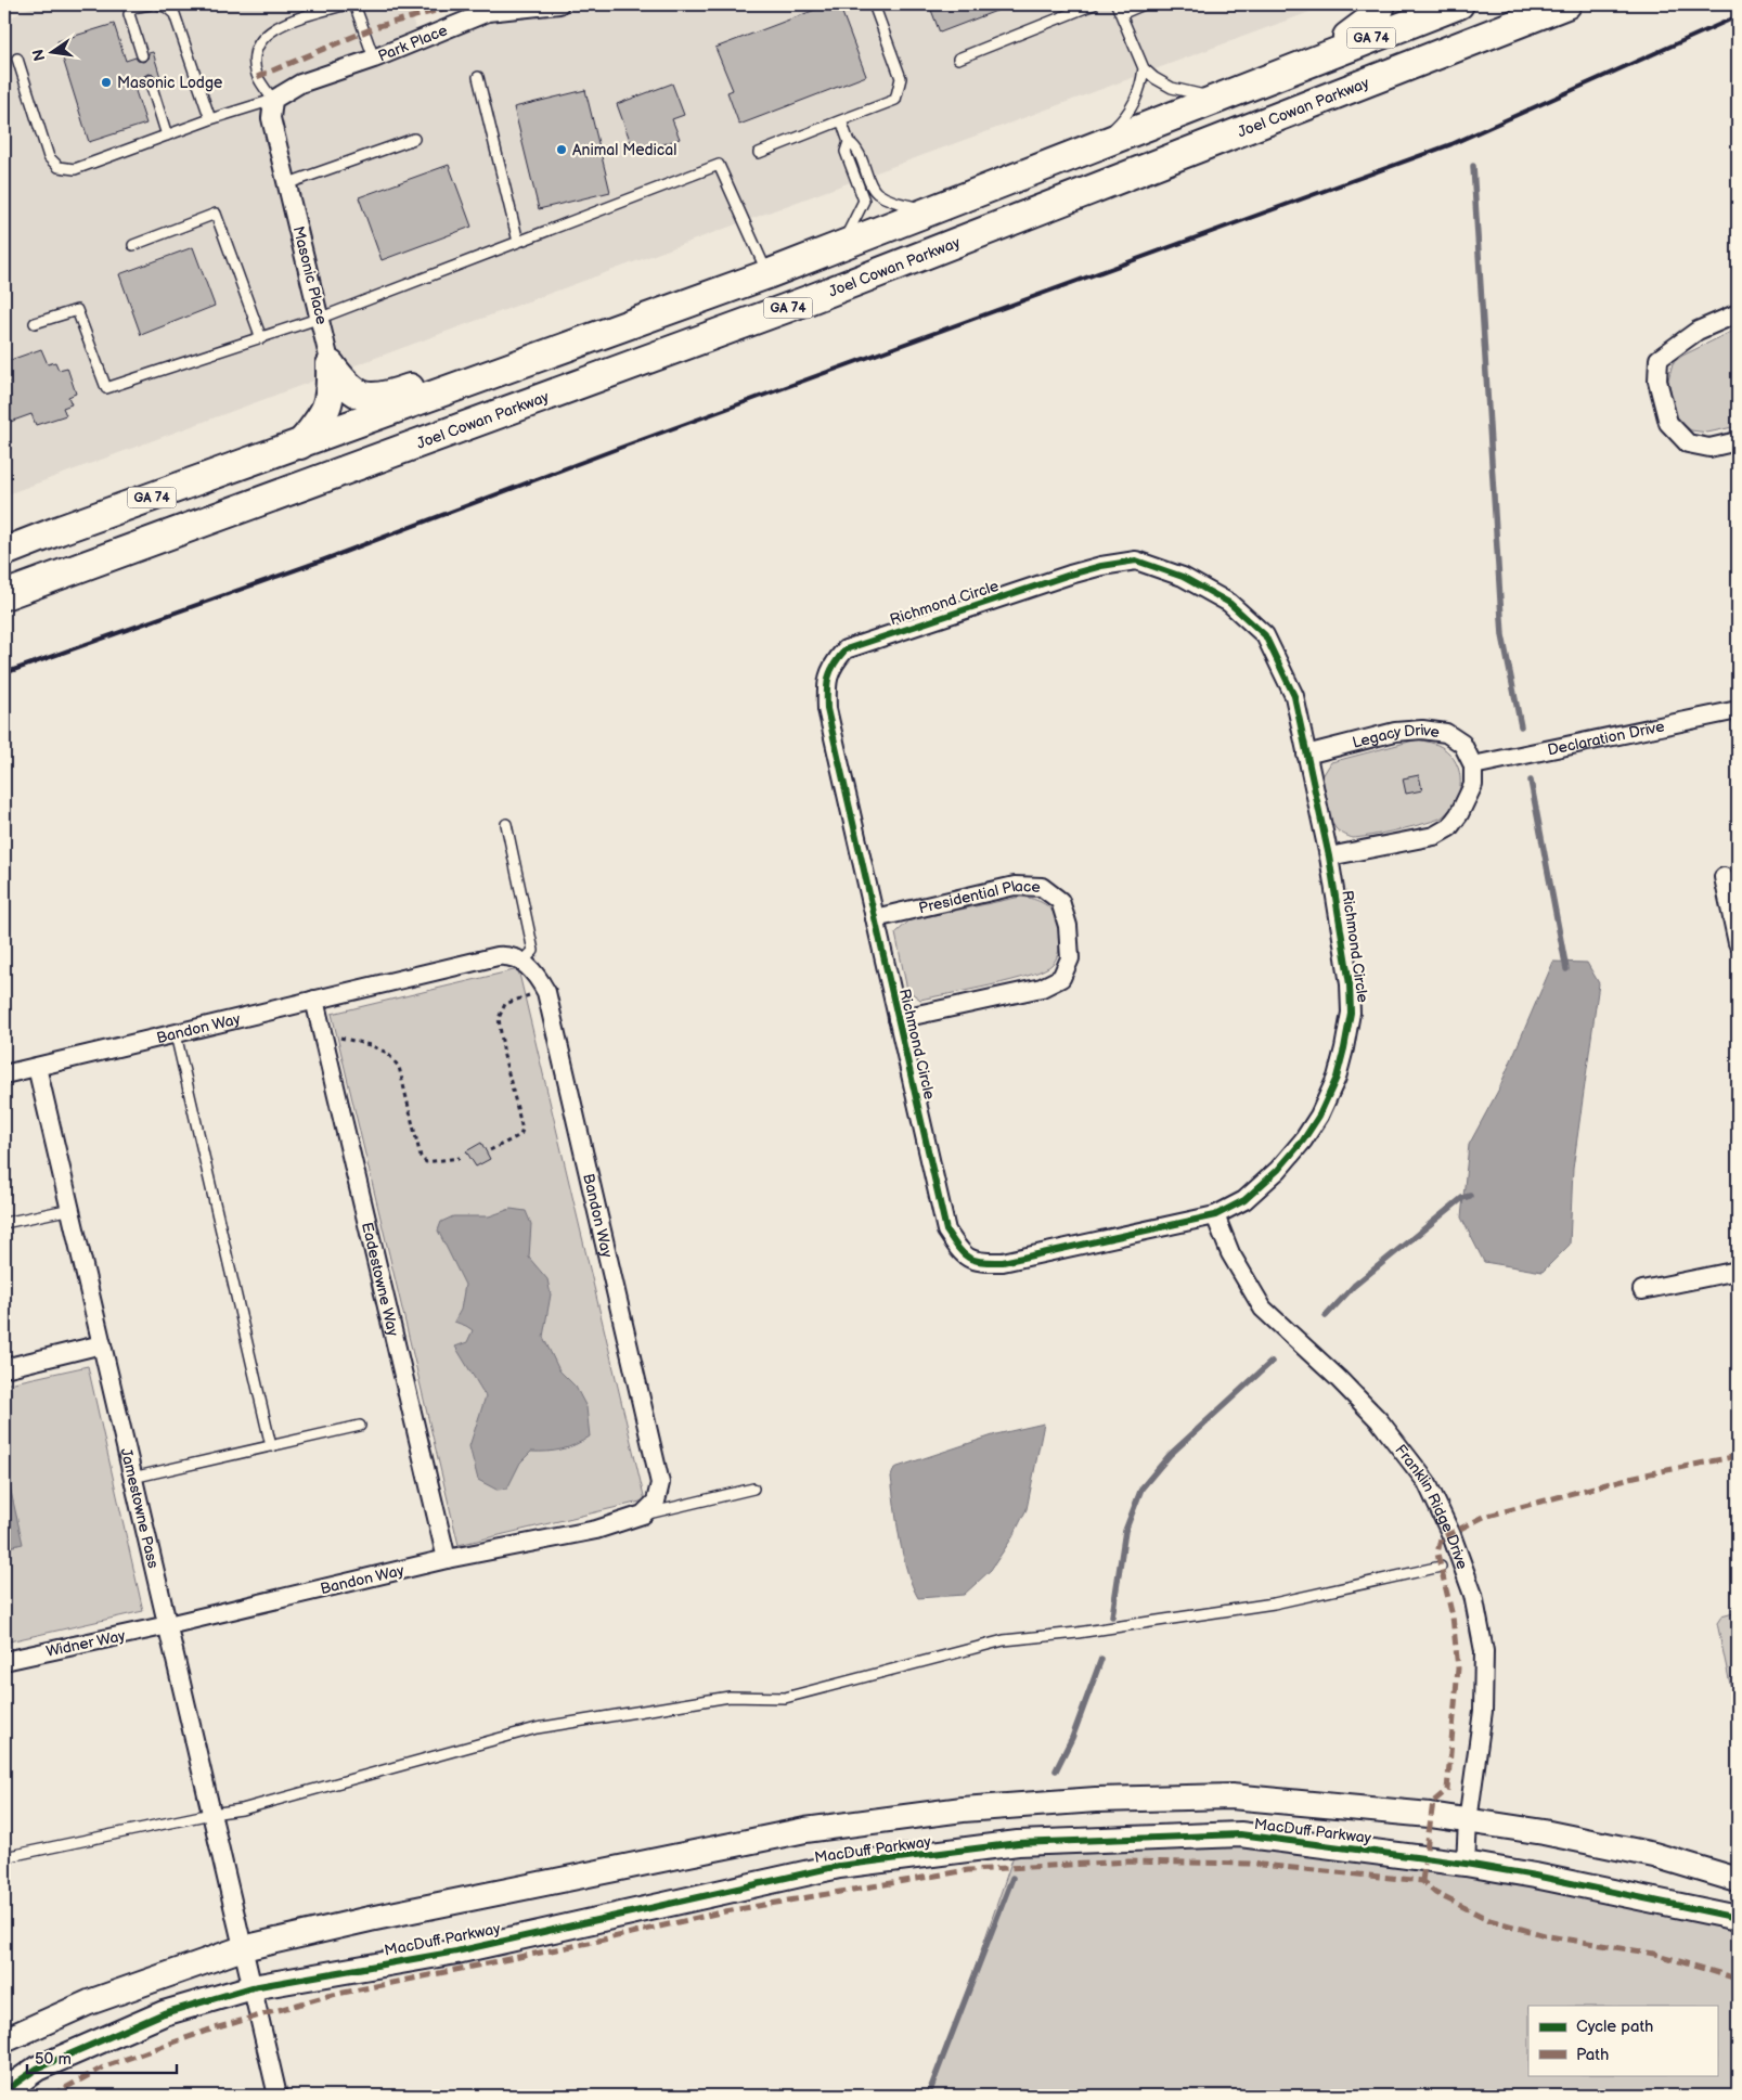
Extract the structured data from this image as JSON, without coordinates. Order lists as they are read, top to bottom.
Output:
{
  "streets": {
    "main road": ["GA 74", "Joel Cowan Parkway", "Masonic Place"],
    "street": [
      "Park Place",
      "Richmond Circle",
      "Legacy Drive",
      "Declaration Drive",
      "Presidential Place",
      "Bandon Way",
      "Eadestowne Way",
      "Jamestowne Pass",
      "Franklin Ridge Drive",
      "Widner Way",
      "MacDuff Parkway"
    ]
  },
  "crossings": [
    ["GA 74", "Masonic Place"],
    ["Park Place", "Masonic Place"],
    ["Richmond Circle", "Legacy Drive"],
    ["Richmond Circle", "Presidential Place"],
    ["Richmond Circle", "Franklin Ridge Drive"],
    ["Legacy Drive", "Declaration Drive"],
    ["Bandon Way", "Eadestowne Way"],
    ["Bandon Way", "Jamestowne Pass"],
    ["Bandon Way", "Widner Way"],
    ["Jamestowne Pass", "Widner Way"],
    ["Jamestowne Pass", "MacDuff Parkway"],
    ["Franklin Ridge Drive", "MacDuff Parkway"]
  ],
  "places": ["Masonic Lodge", "Animal Medical"],
  "legend": ["Cycle path", "Path"],
  "scale_bar": "50 m",
  "north": "left"
}
